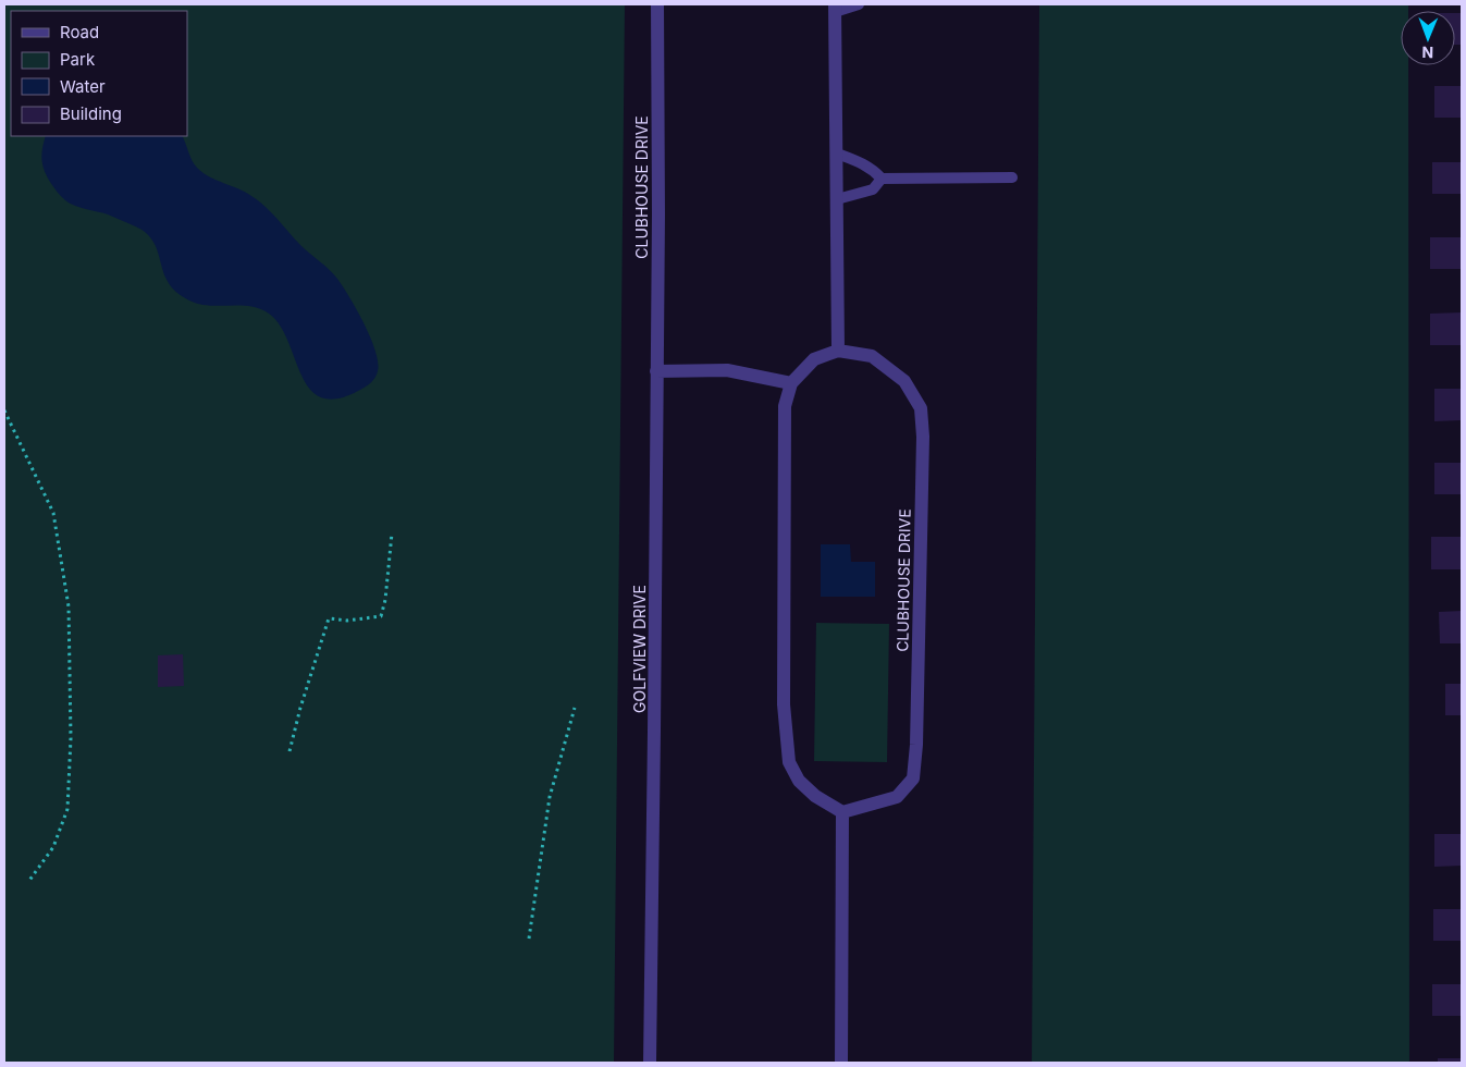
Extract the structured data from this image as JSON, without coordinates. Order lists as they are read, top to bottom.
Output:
{
  "streets": {
    "street": ["CLUBHOUSE DRIVE", "GOLFVIEW DRIVE"]
  },
  "crossings": [
    ["CLUBHOUSE DRIVE", "GOLFVIEW DRIVE"]
  ],
  "legend": [
    "Road",
    "Park",
    "Water",
    "Building"
  ],
  "north": "bottom"
}
